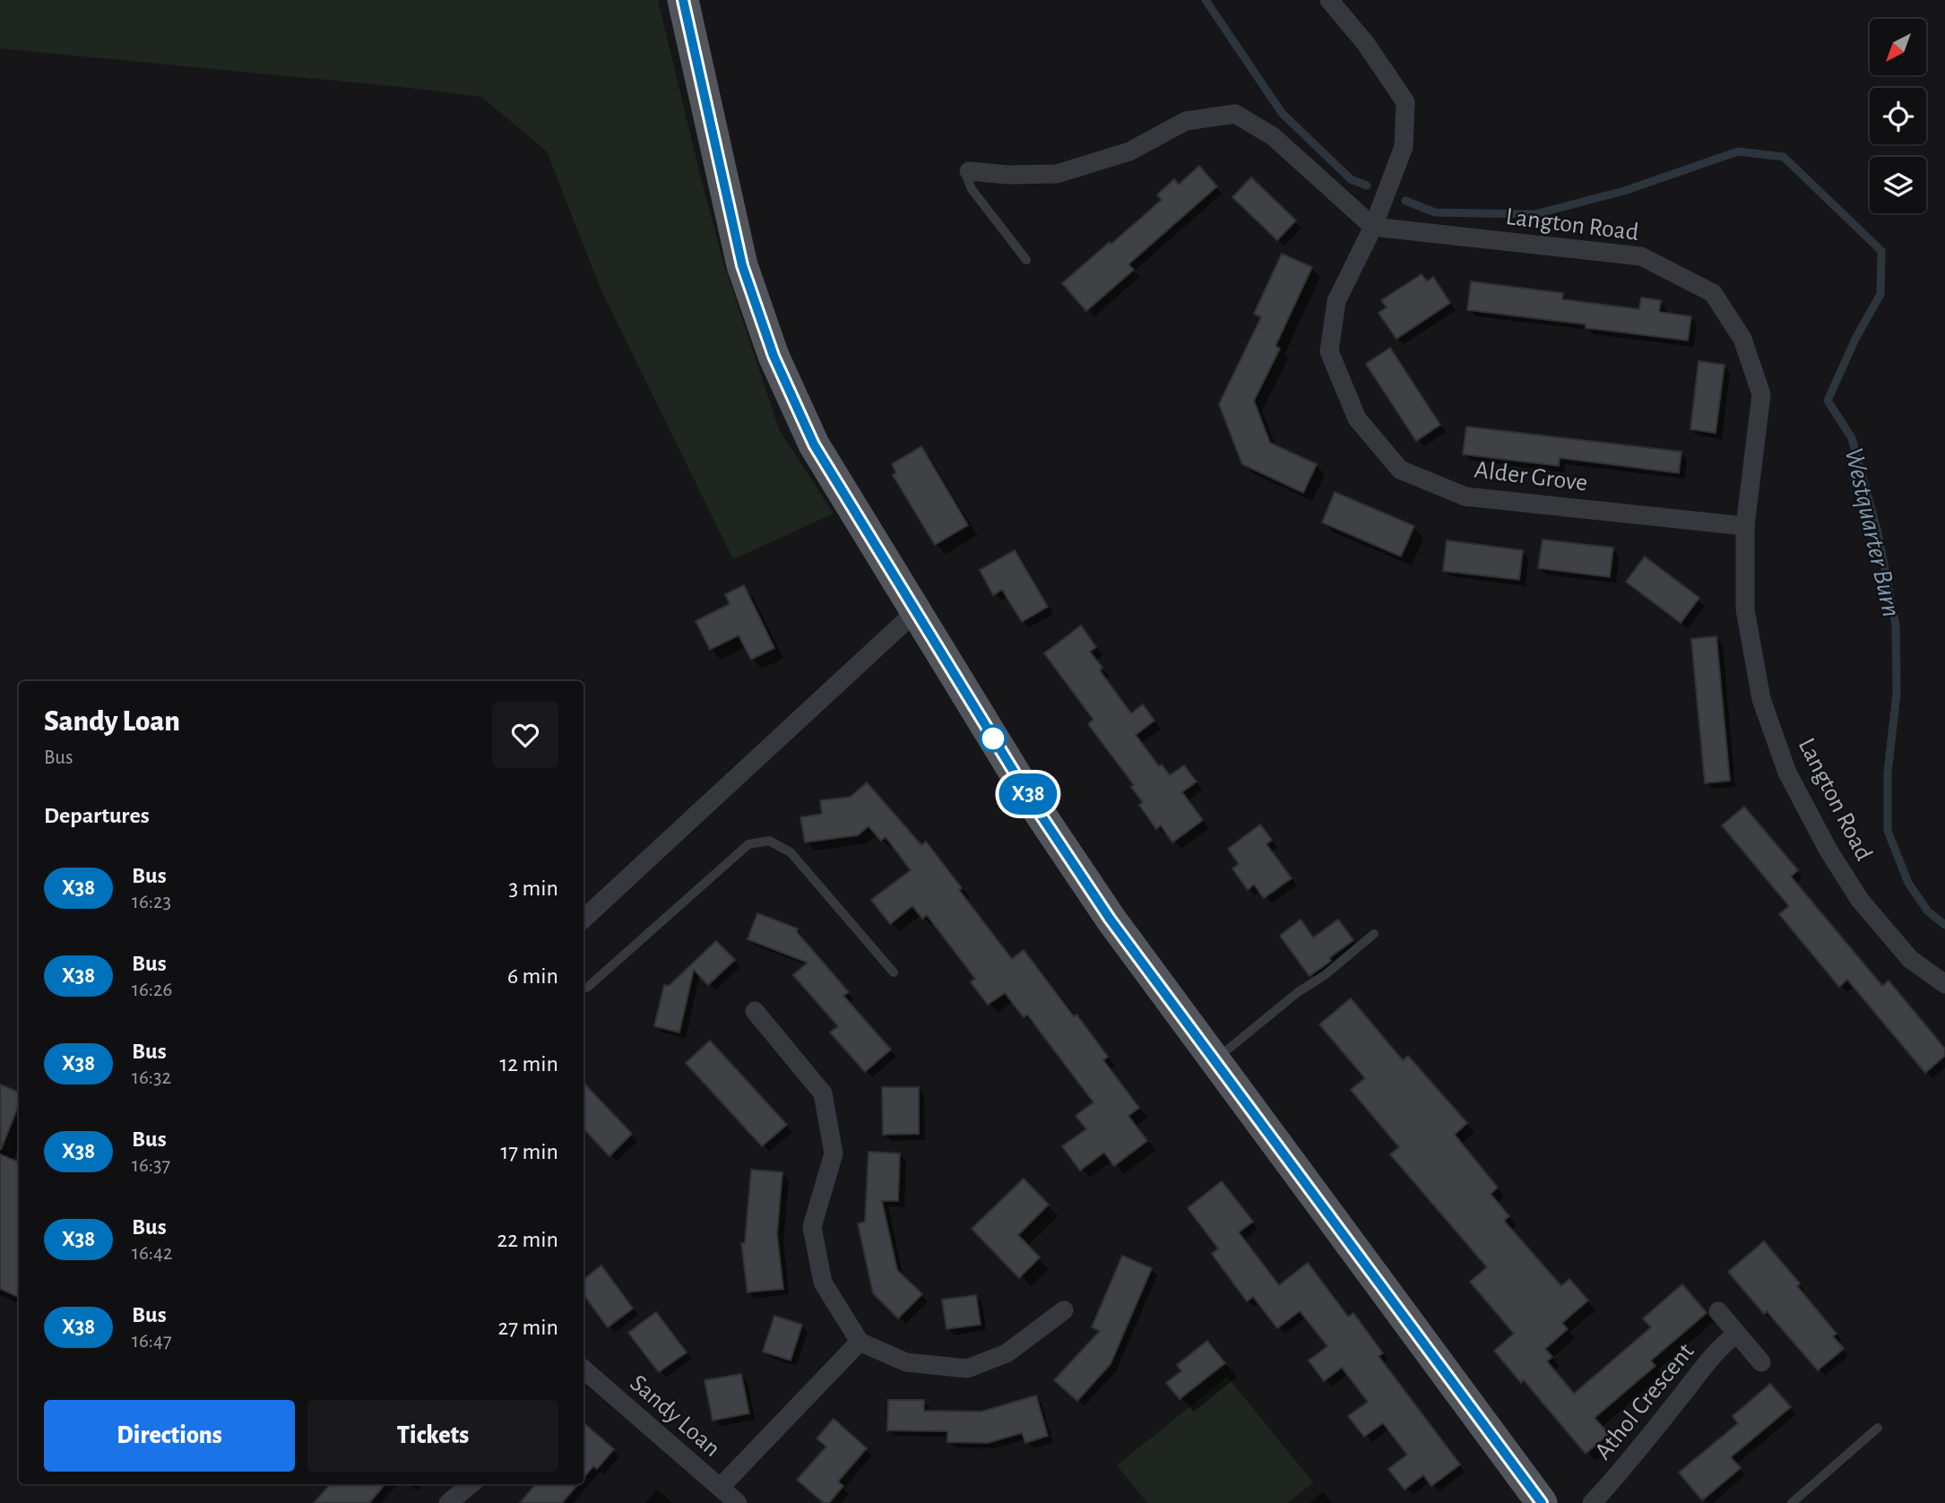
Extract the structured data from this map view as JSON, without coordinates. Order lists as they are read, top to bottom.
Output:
{
  "streets": {
    "street": [
      "Langton Road",
      "Alder Grove",
      "Athol Crescent",
      "Sandy Loan"
    ]
  },
  "crossings": [
    ["Langton Road", "Alder Grove"]
  ],
  "water": ["Westquarter Burn"],
  "lines": ["bus line X38"],
  "north": "bottom left",
  "page": {
    "on_map": "X38",
    "heading": [
      ["Sandy Loan", "Bus"],
      "Departures"
    ],
    "list": [
      {
        "mark": "X38",
        "name": "Bus",
        "note": "16:23",
        "value": "3 min"
      },
      {
        "mark": "X38",
        "name": "Bus",
        "note": "16:26",
        "value": "6 min"
      },
      {
        "mark": "X38",
        "name": "Bus",
        "note": "16:32",
        "value": "12 min"
      },
      {
        "mark": "X38",
        "name": "Bus",
        "note": "16:37",
        "value": "17 min"
      },
      {
        "mark": "X38",
        "name": "Bus",
        "note": "16:42",
        "value": "22 min"
      },
      {
        "mark": "X38",
        "name": "Bus",
        "note": "16:47",
        "value": "27 min"
      }
    ],
    "buttons": ["Directions", "Tickets"]
  }
}
